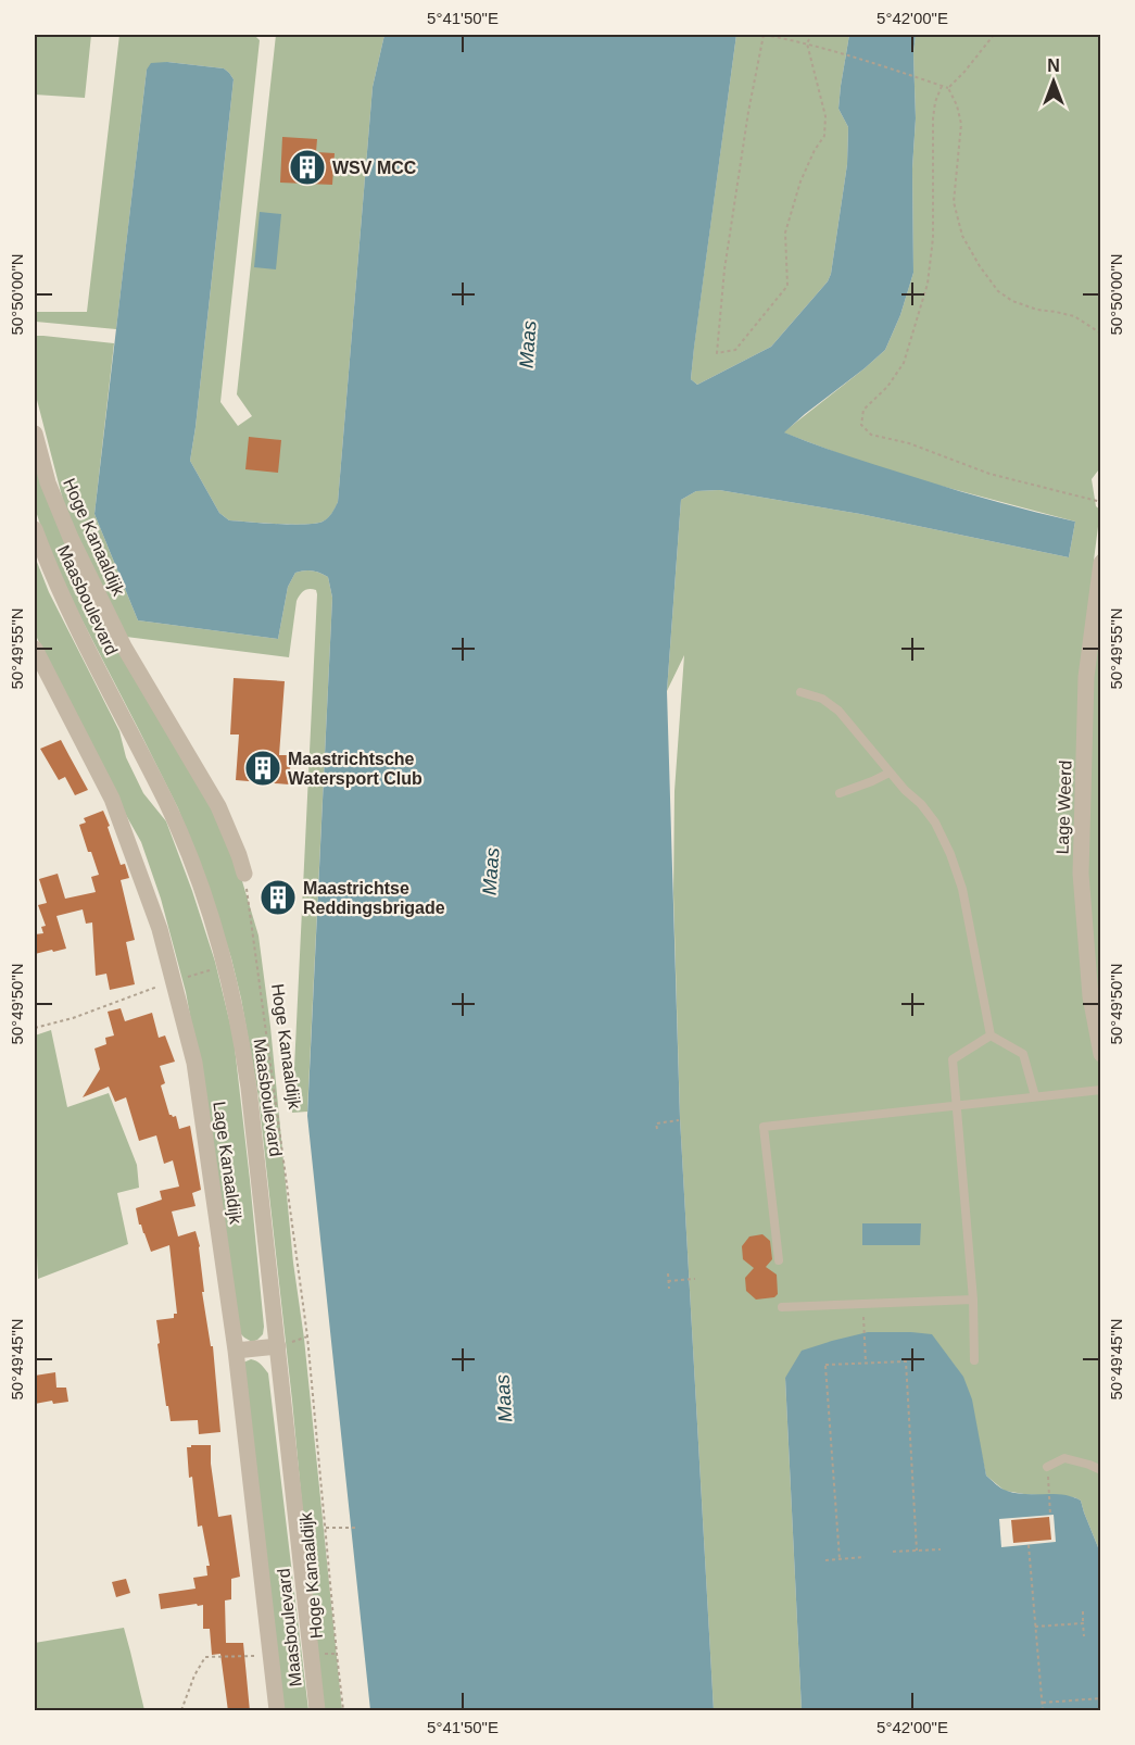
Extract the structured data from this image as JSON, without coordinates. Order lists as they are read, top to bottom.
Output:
{
  "streets": {
    "street": [
      "Hoge Kanaaldijk",
      "Maasboulevard",
      "Lage Weerd",
      "Lage Kanaaldijk"
    ]
  },
  "water": ["Maas"],
  "places": {
    "building": ["WSV MCC", "Maastrichtsche Watersport Club", "Maastrichtse Reddingsbrigade"]
  },
  "north": "top",
  "coordinates": [
    "5°41'50\"E",
    "5°42'00\"E",
    "50°50'00\"N",
    "50°49'55\"N",
    "50°49'50\"N",
    "50°49'45\"N"
  ]
}
